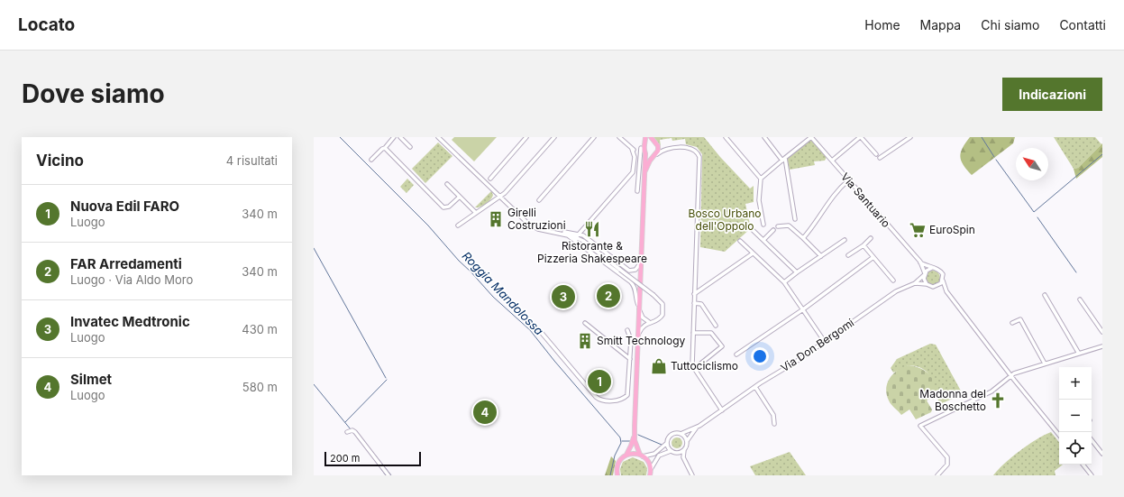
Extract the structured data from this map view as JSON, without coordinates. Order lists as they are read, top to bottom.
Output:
{
  "streets": {
    "street": ["Via Santuario", "Via Don Bergomi"]
  },
  "crossings": [
    ["Via Santuario", "Via Don Bergomi"]
  ],
  "water": ["Roggia Mandolossa"],
  "parks": ["Bosco Urbano dell'Oppolo"],
  "places": {
    "building": ["Girelli Costruzioni", "Smitt Technology"],
    "restaurant": ["Ristorante & Pizzeria Shakespeare"],
    "supermarket": ["EuroSpin"],
    "shop": ["Tuttociclismo"],
    "church": ["Madonna del Boschetto"]
  },
  "scale_bar": "200 m",
  "north": "top left",
  "page": {
    "header": "Locato",
    "nav": [
      "Home",
      "Mappa",
      "Chi siamo",
      "Contatti"
    ],
    "buttons": "Indicazioni",
    "title": "Dove siamo",
    "heading": ["Vicino", "4 risultati"],
    "list": [
      {
        "mark": "1",
        "name": "Nuova Edil FARO",
        "note": "Luogo",
        "value": "340 m"
      },
      {
        "mark": "2",
        "name": "FAR Arredamenti",
        "note": "Luogo · Via Aldo Moro",
        "value": "340 m"
      },
      {
        "mark": "3",
        "name": "Invatec Medtronic",
        "note": "Luogo",
        "value": "430 m"
      },
      {
        "mark": "4",
        "name": "Silmet",
        "note": "Luogo",
        "value": "580 m"
      }
    ],
    "pins": [
      "2",
      "3",
      "1",
      "4"
    ],
    "map_buttons": ["+", "−"],
    "scale": "200 m"
  }
}
